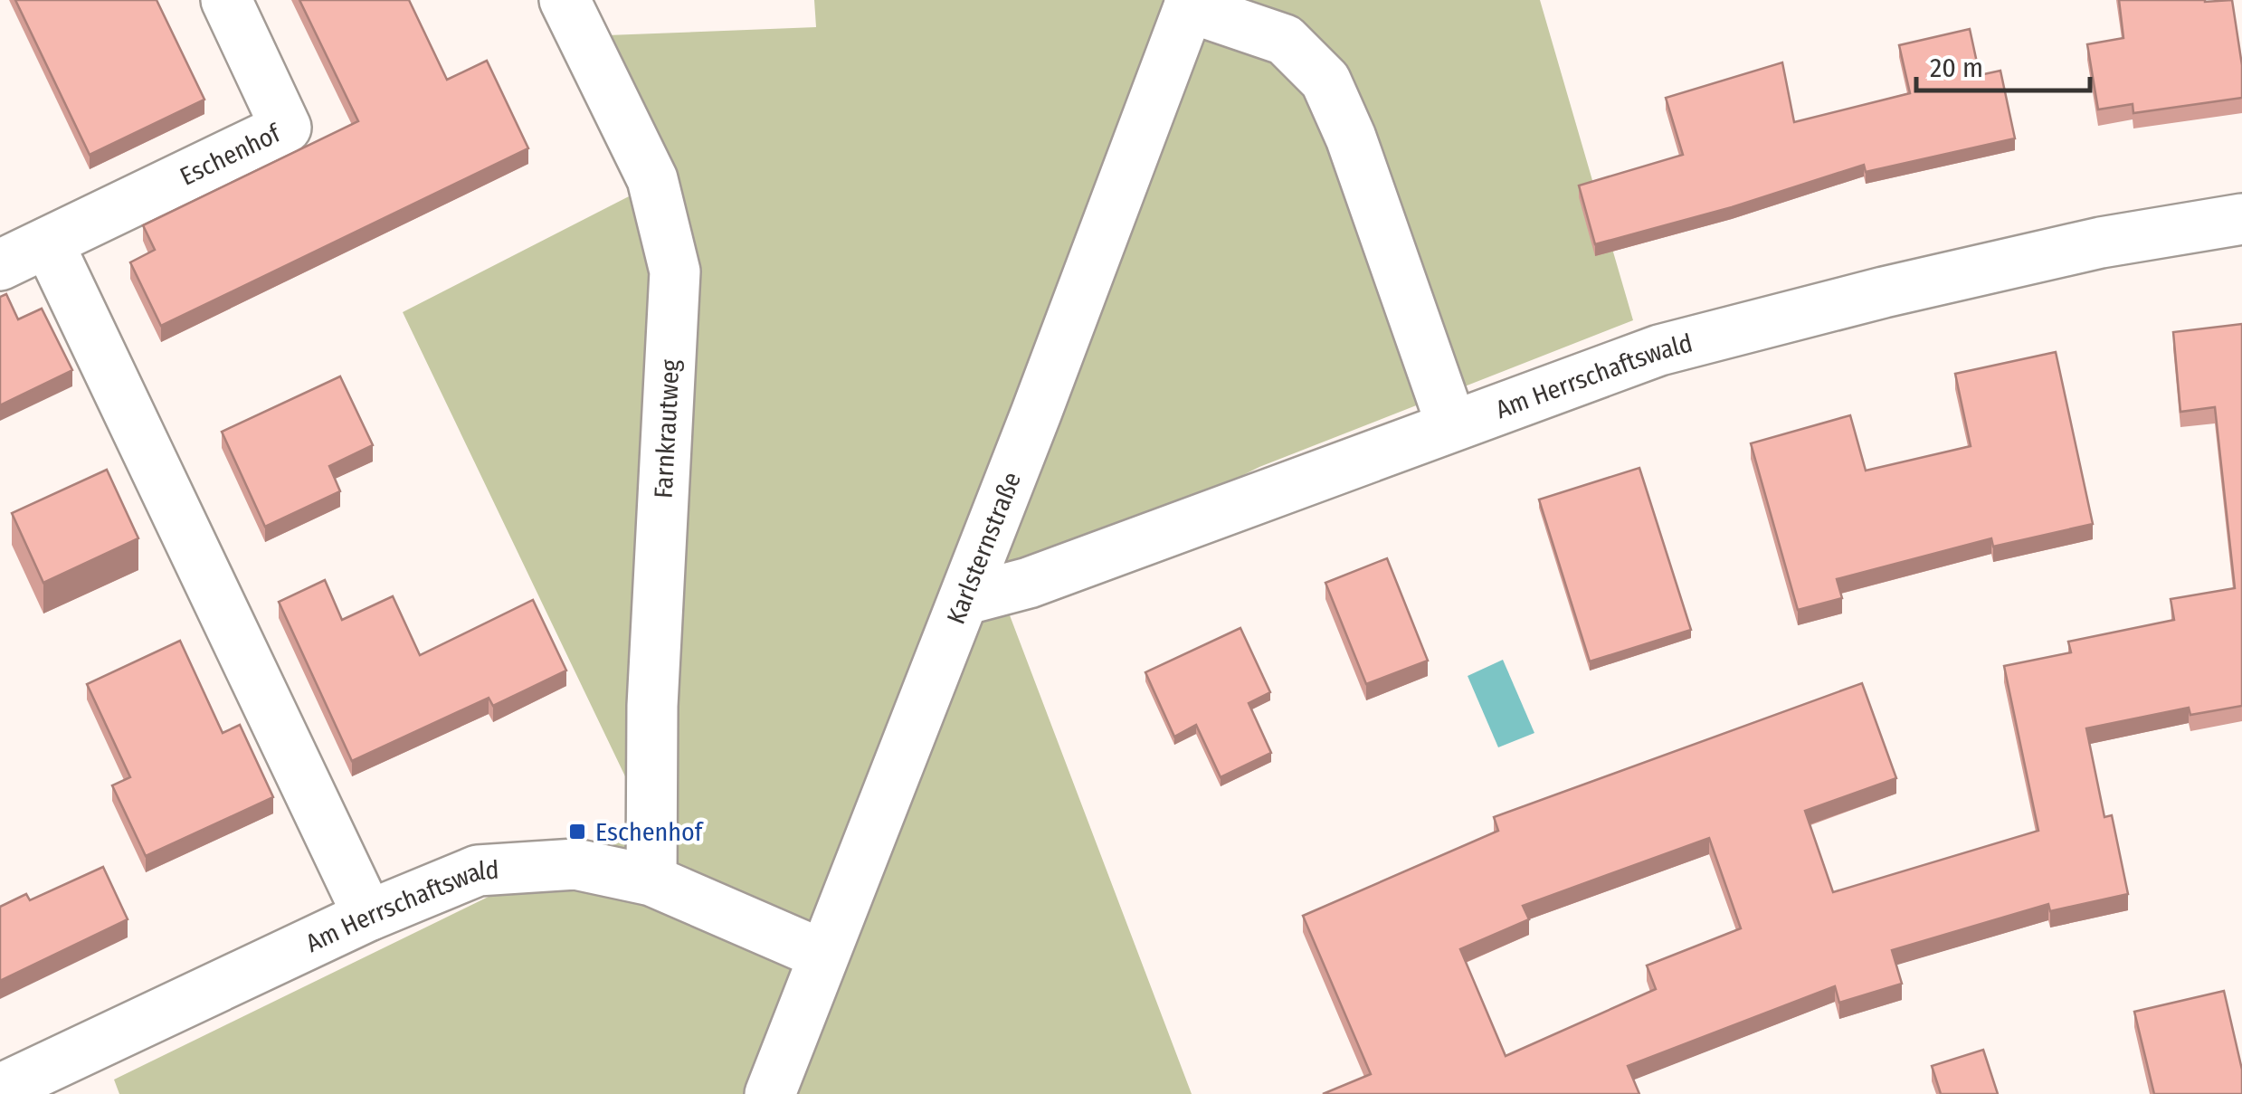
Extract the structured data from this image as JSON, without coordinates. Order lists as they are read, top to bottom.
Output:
{
  "streets": {
    "street": [
      "Eschenhof",
      "Am Herrschaftswald",
      "Farnkrautweg",
      "Karlsternstraße"
    ]
  },
  "crossings": [
    ["Am Herrschaftswald", "Farnkrautweg"],
    ["Am Herrschaftswald", "Karlsternstraße"]
  ],
  "places": {
    "transit": ["Eschenhof"]
  },
  "scale_bar": "20 m"
}
